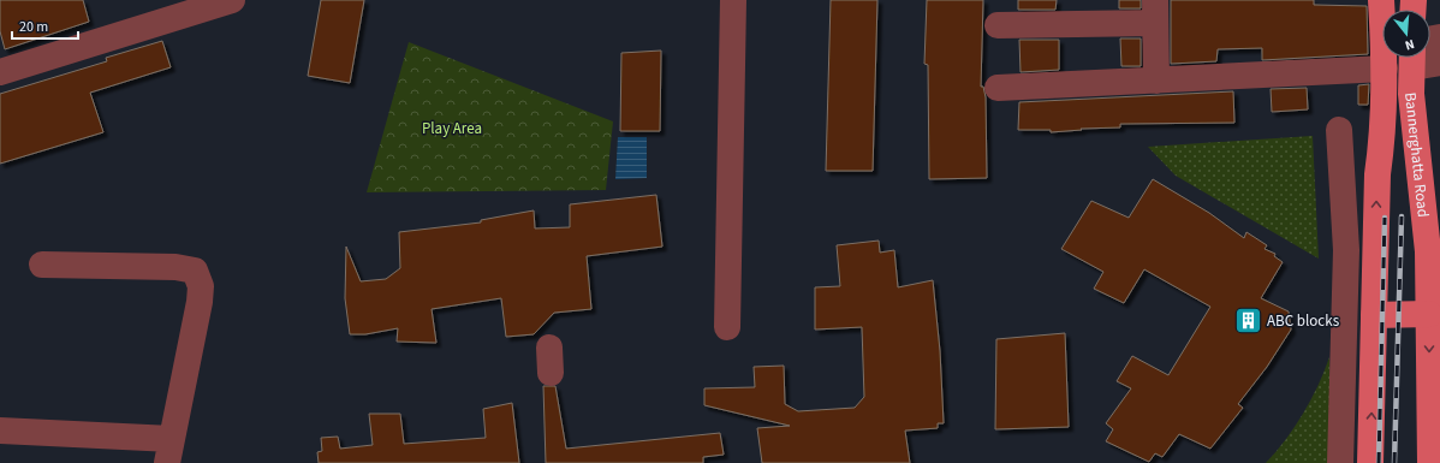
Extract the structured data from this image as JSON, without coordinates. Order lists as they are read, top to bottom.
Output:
{
  "streets": {
    "main road": ["Bannerghatta Road"]
  },
  "parks": ["Play Area"],
  "places": {
    "building": ["ABC blocks"]
  },
  "scale_bar": "20 m",
  "north": "bottom"
}
